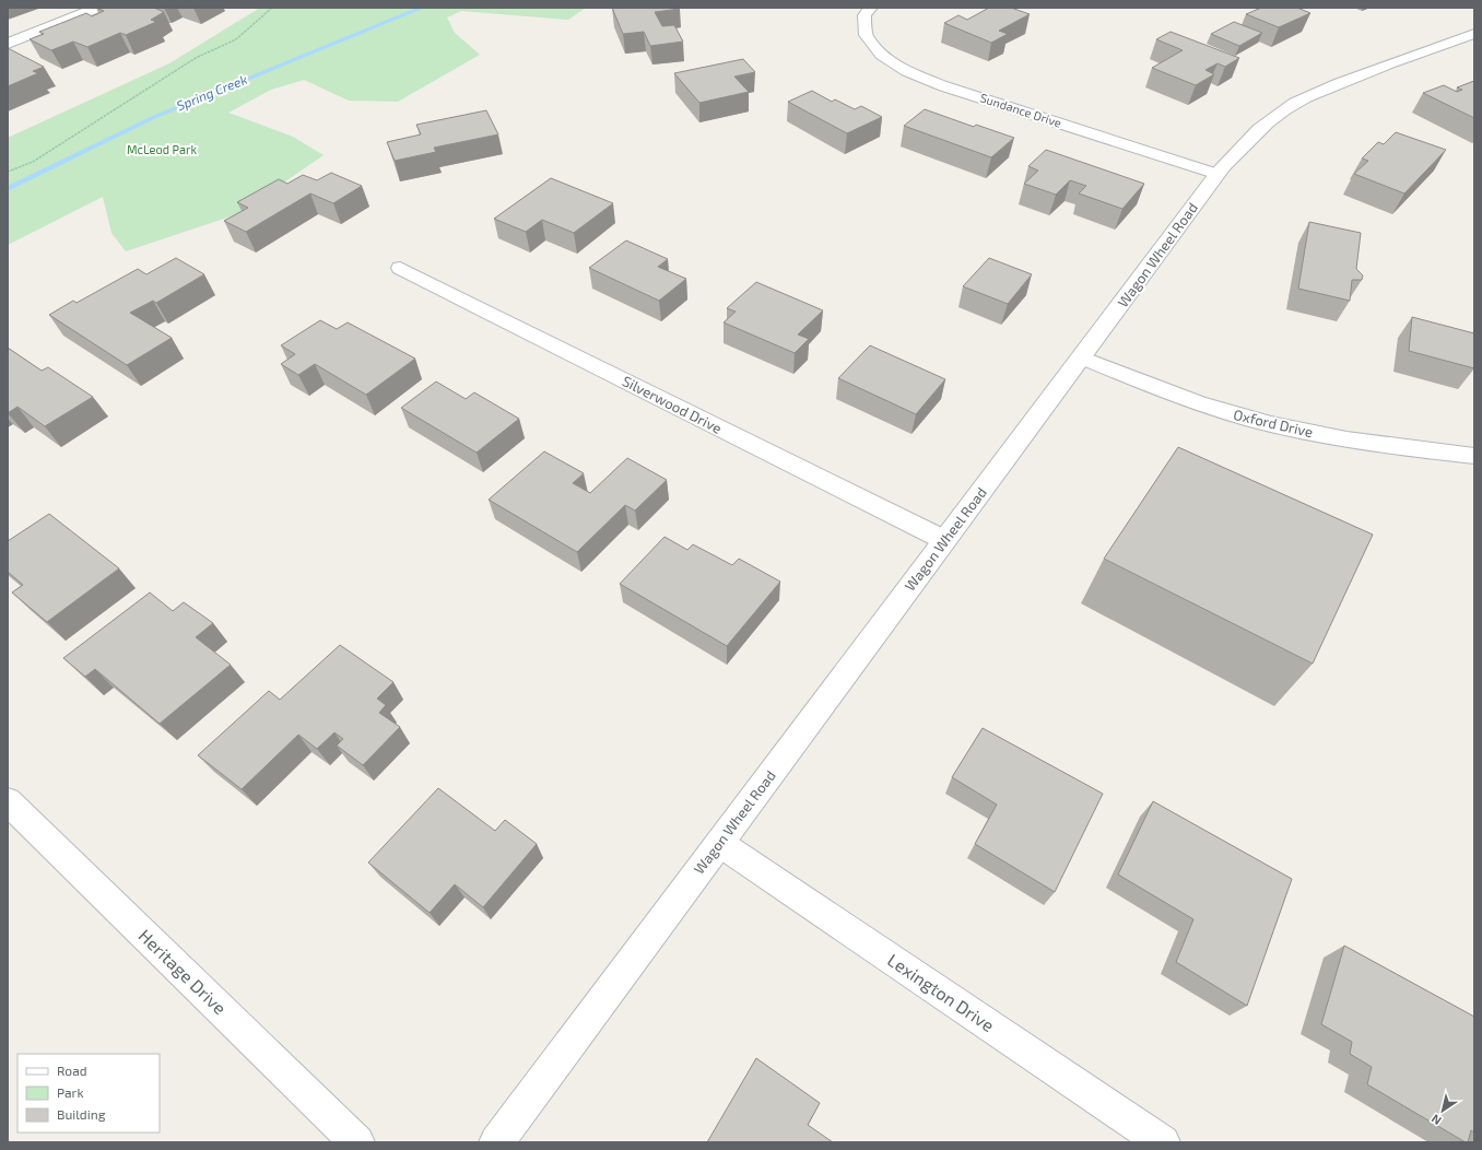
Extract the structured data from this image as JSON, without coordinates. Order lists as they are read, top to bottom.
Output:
{
  "streets": {
    "street": [
      "Sundance Drive",
      "Wagon Wheel Road",
      "Silverwood Drive",
      "Oxford Drive",
      "Heritage Drive",
      "Lexington Drive"
    ]
  },
  "crossings": [
    ["Sundance Drive", "Wagon Wheel Road"],
    ["Wagon Wheel Road", "Silverwood Drive"],
    ["Wagon Wheel Road", "Oxford Drive"],
    ["Wagon Wheel Road", "Lexington Drive"]
  ],
  "water": ["Spring Creek"],
  "parks": ["McLeod Park"],
  "legend": ["Road", "Park", "Building"],
  "north": "bottom left"
}
